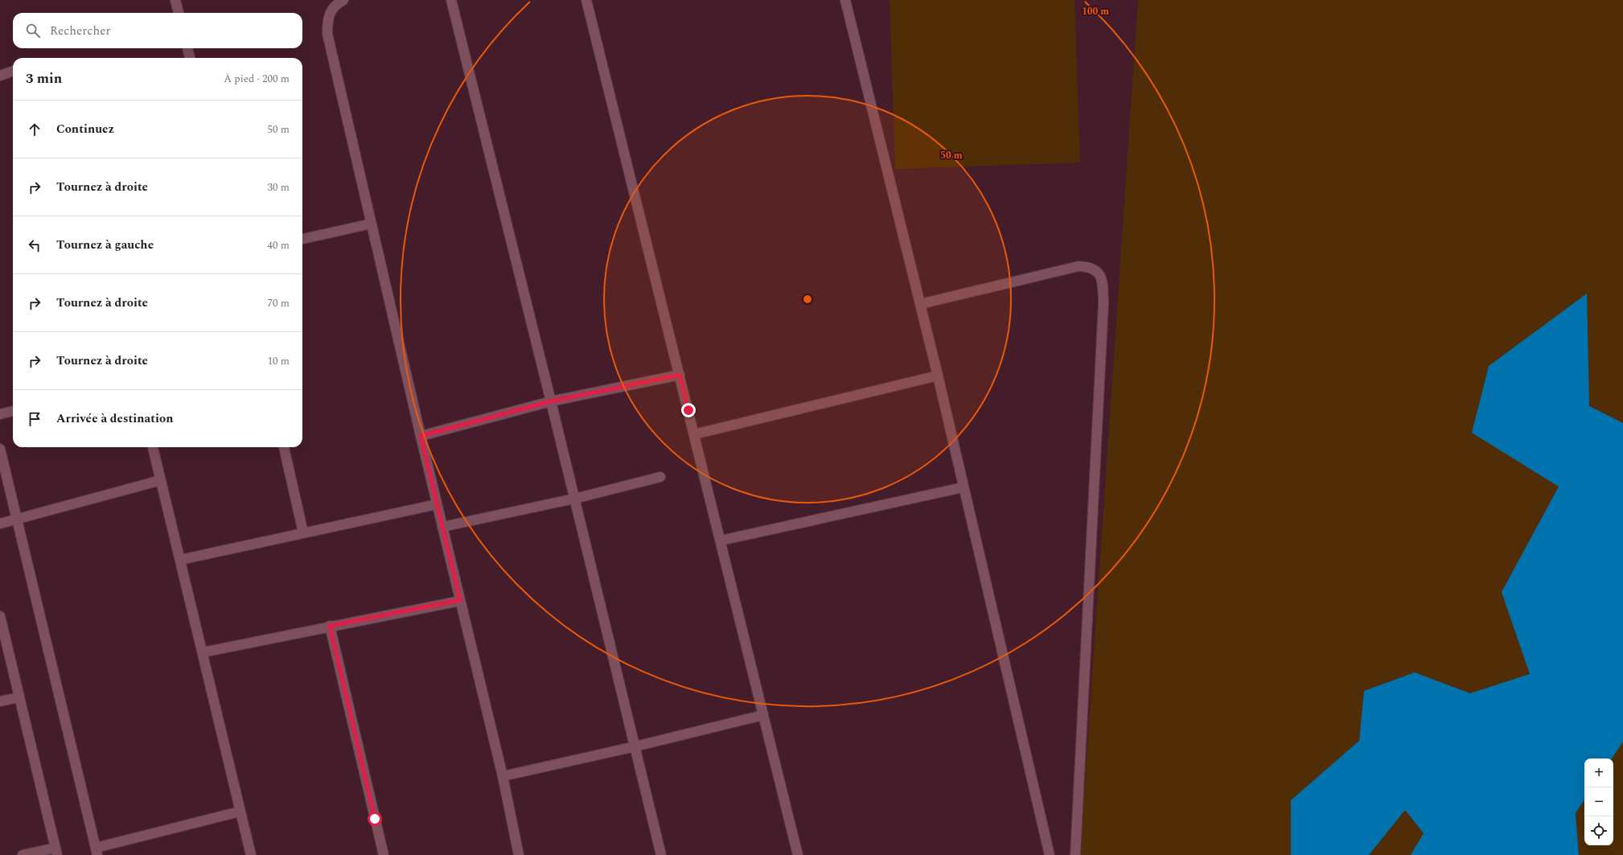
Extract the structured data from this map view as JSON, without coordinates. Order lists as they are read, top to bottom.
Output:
{
  "page": {
    "search": "Rechercher",
    "heading": ["3 min", "À pied · 200 m"],
    "list": [
      ["Continuez", "50 m"],
      ["Tournez à droite", "30 m"],
      ["Tournez à gauche", "40 m"],
      ["Tournez à droite", "70 m"],
      ["Tournez à droite", "10 m"],
      "Arrivée à destination"
    ],
    "map_buttons": ["+", "−"]
  },
  "rings": ["100 m", "50 m"]
}
